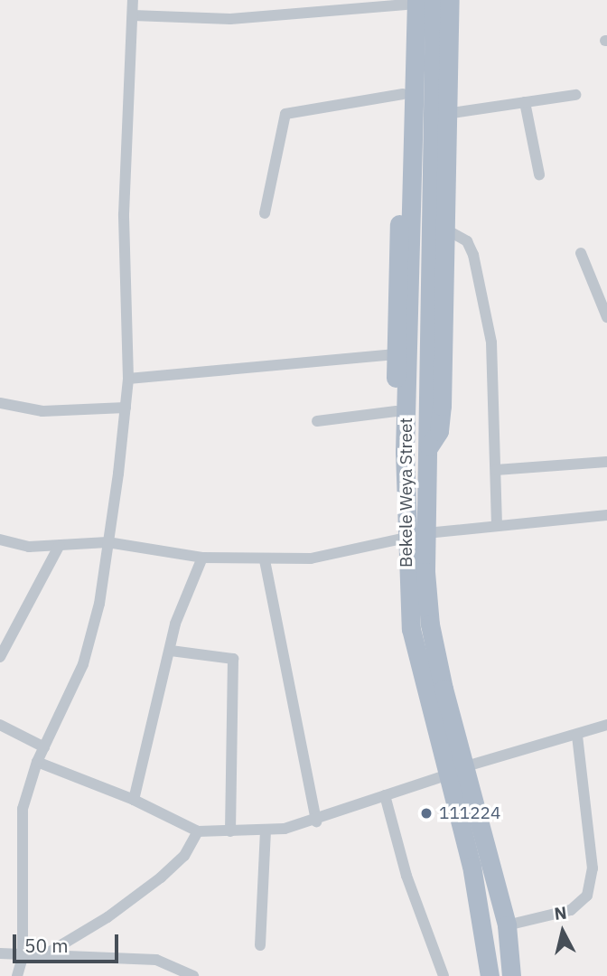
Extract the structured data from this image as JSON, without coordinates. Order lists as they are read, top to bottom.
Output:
{
  "streets": {
    "main road": ["Bekele Weya Street"]
  },
  "places": ["111224"],
  "scale_bar": "50 m",
  "north": "top"
}
